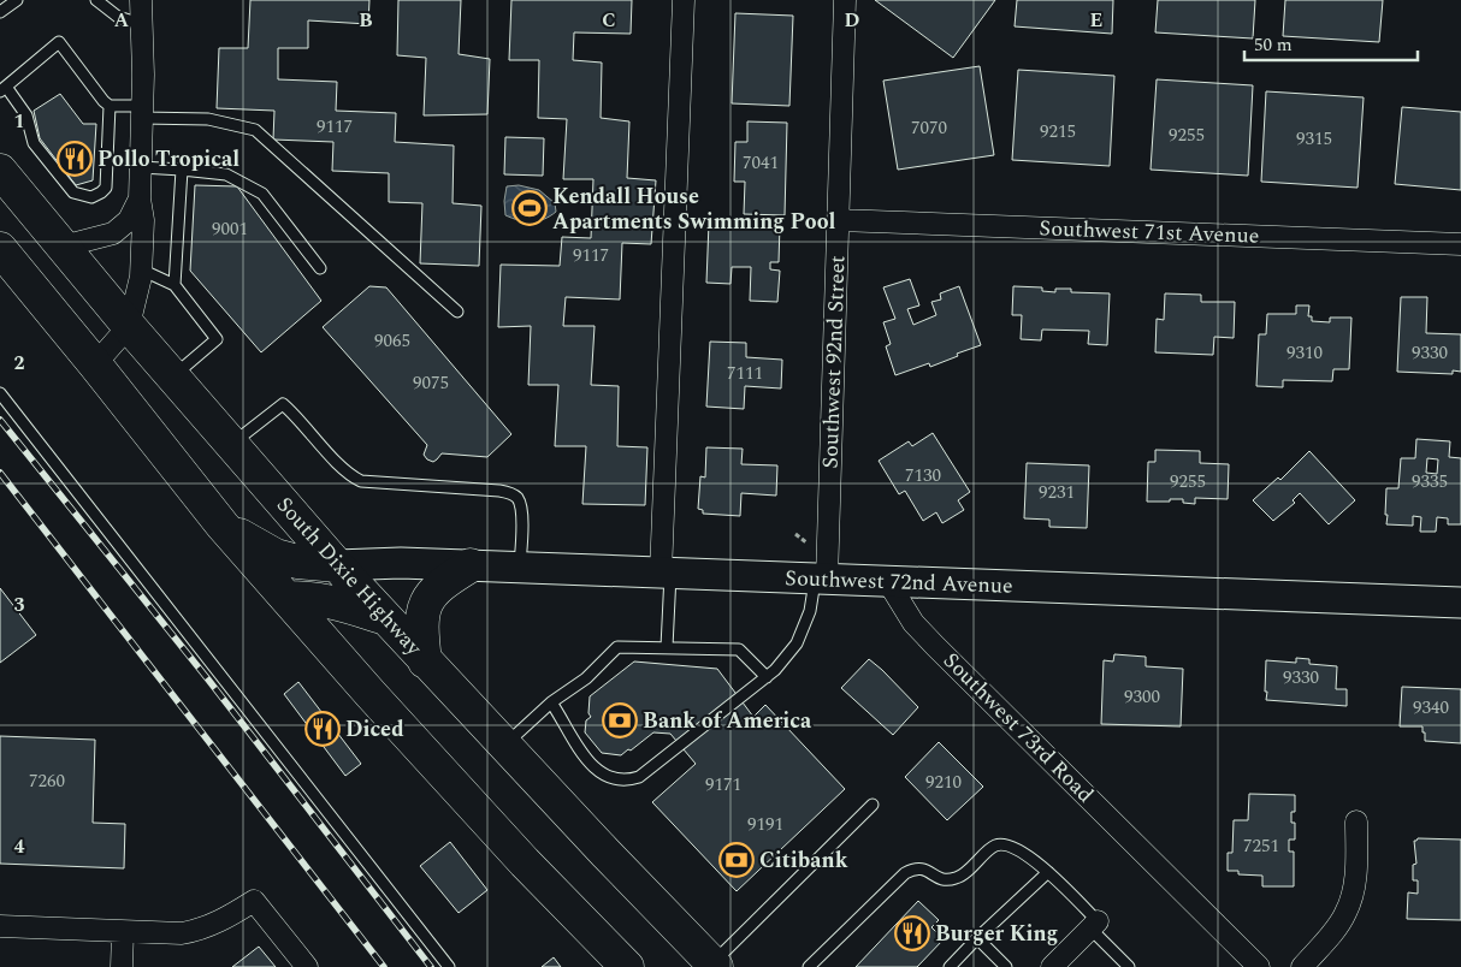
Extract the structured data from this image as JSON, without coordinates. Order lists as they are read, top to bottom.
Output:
{
  "streets": {
    "highway": ["South Dixie Highway"],
    "street": [
      "Southwest 71st Avenue",
      "Southwest 92nd Street",
      "Southwest 72nd Avenue",
      "Southwest 73rd Road"
    ]
  },
  "crossings": [
    ["Southwest 71st Avenue", "Southwest 92nd Street"],
    ["Southwest 92nd Street", "Southwest 72nd Avenue"],
    ["South Dixie Highway", "Southwest 72nd Avenue"],
    ["Southwest 72nd Avenue", "Southwest 73rd Road"]
  ],
  "places": {
    "restaurant": ["Pollo Tropical", "Diced", "Burger King"],
    "sports": ["Kendall House Apartments Swimming Pool"],
    "bank": ["Bank of America", "Citibank"]
  },
  "house_numbers": [
    "9117",
    "7070",
    "9215",
    "9255",
    "9315",
    "7041",
    "9001",
    "9117",
    "9065",
    "9310",
    "9330",
    "7111",
    "9075",
    "7130",
    "9255",
    "9335",
    "9231",
    "9330",
    "9300",
    "9340",
    "7260",
    "9210",
    "9171",
    "9191",
    "7251"
  ],
  "scale_bar": "50 m",
  "grid": {
    "columns": [
      "A",
      "B",
      "C",
      "D",
      "E"
    ],
    "rows": [
      "1",
      "2",
      "3",
      "4"
    ]
  }
}
